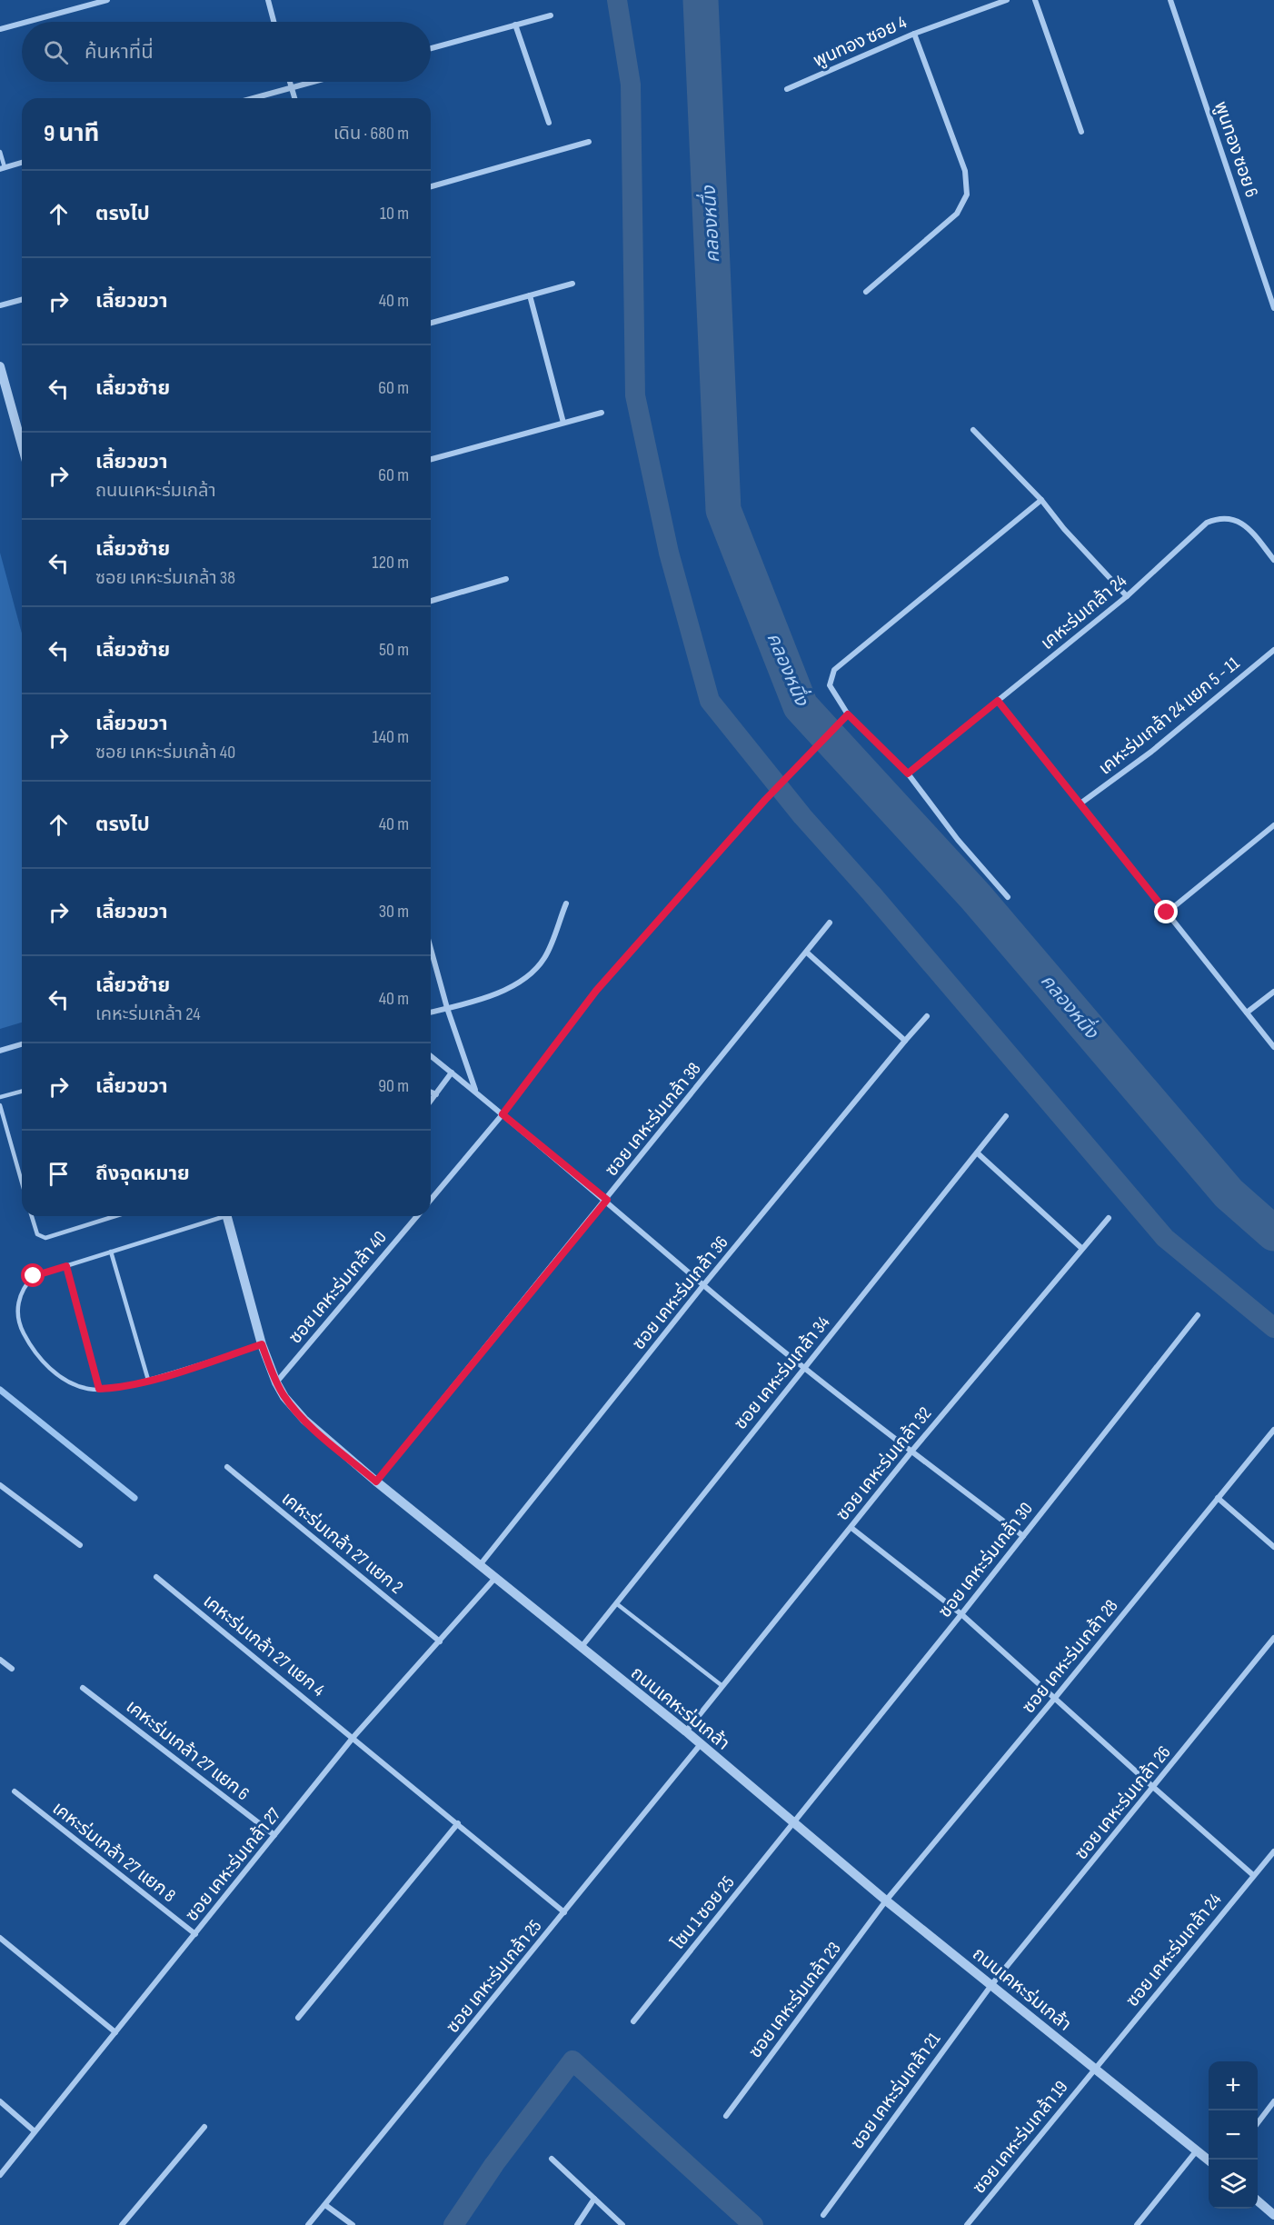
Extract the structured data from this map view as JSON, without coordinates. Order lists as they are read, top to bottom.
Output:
{
  "streets": {
    "street": [
      "พูนทอง ซอย 4",
      "พูนทอง ซอย 6",
      "เคหะร่มเกล้า 24",
      "เคหะร่มเกล้า 24 แยก 5 - 11",
      "ซอย เคหะร่มเกล้า 38",
      "ซอย เคหะร่มเกล้า 40",
      "ซอย เคหะร่มเกล้า 36",
      "ซอย เคหะร่มเกล้า 34",
      "ซอย เคหะร่มเกล้า 32",
      "เคหะร่มเกล้า 27 แยก 2",
      "ซอย เคหะร่มเกล้า 30",
      "เคหะร่มเกล้า 27 แยก 4",
      "ซอย เคหะร่มเกล้า 28",
      "ถนนเคหะร่มเกล้า",
      "เคหะร่มเกล้า 27 แยก 6",
      "ซอย เคหะร่มเกล้า 26",
      "เคหะร่มเกล้า 27 แยก 8",
      "ซอย เคหะร่มเกล้า 27",
      "โซน 1 ซอย 25",
      "ซอย เคหะร่มเกล้า 24",
      "ซอย เคหะร่มเกล้า 25",
      "ซอย เคหะร่มเกล้า 23",
      "ซอย เคหะร่มเกล้า 21",
      "ซอย เคหะร่มเกล้า 19"
    ]
  },
  "crossings": [
    ["ซอย เคหะร่มเกล้า 38", "ถนนเคหะร่มเกล้า"],
    ["ซอย เคหะร่มเกล้า 40", "ถนนเคหะร่มเกล้า"],
    ["ซอย เคหะร่มเกล้า 36", "ถนนเคหะร่มเกล้า"],
    ["ซอย เคหะร่มเกล้า 34", "ถนนเคหะร่มเกล้า"],
    ["ซอย เคหะร่มเกล้า 32", "ถนนเคหะร่มเกล้า"],
    ["เคหะร่มเกล้า 27 แยก 2", "ซอย เคหะร่มเกล้า 27"],
    ["ซอย เคหะร่มเกล้า 30", "ถนนเคหะร่มเกล้า"],
    ["ซอย เคหะร่มเกล้า 30", "โซน 1 ซอย 25"],
    ["เคหะร่มเกล้า 27 แยก 4", "ซอย เคหะร่มเกล้า 27"],
    ["เคหะร่มเกล้า 27 แยก 4", "ซอย เคหะร่มเกล้า 25"],
    ["ซอย เคหะร่มเกล้า 28", "ถนนเคหะร่มเกล้า"],
    ["ซอย เคหะร่มเกล้า 28", "ซอย เคหะร่มเกล้า 23"],
    ["ถนนเคหะร่มเกล้า", "ซอย เคหะร่มเกล้า 26"],
    ["ถนนเคหะร่มเกล้า", "ซอย เคหะร่มเกล้า 27"],
    ["ถนนเคหะร่มเกล้า", "โซน 1 ซอย 25"],
    ["ถนนเคหะร่มเกล้า", "ซอย เคหะร่มเกล้า 24"],
    ["ถนนเคหะร่มเกล้า", "ซอย เคหะร่มเกล้า 25"],
    ["ถนนเคหะร่มเกล้า", "ซอย เคหะร่มเกล้า 23"],
    ["ถนนเคหะร่มเกล้า", "ซอย เคหะร่มเกล้า 21"],
    ["ถนนเคหะร่มเกล้า", "ซอย เคหะร่มเกล้า 19"],
    ["เคหะร่มเกล้า 27 แยก 6", "ซอย เคหะร่มเกล้า 27"],
    ["ซอย เคหะร่มเกล้า 26", "ซอย เคหะร่มเกล้า 21"],
    ["เคหะร่มเกล้า 27 แยก 8", "ซอย เคหะร่มเกล้า 27"],
    ["ซอย เคหะร่มเกล้า 24", "ซอย เคหะร่มเกล้า 19"]
  ],
  "water": ["คลองหนึ่ง"],
  "page": {
    "search": "ค้นหาที่นี่",
    "heading": ["9 นาที", "เดิน · 680 m"],
    "list": [
      ["ตรงไป", "10 m"],
      ["เลี้ยวขวา", "40 m"],
      ["เลี้ยวซ้าย", "60 m"],
      ["เลี้ยวขวา", "ถนนเคหะร่มเกล้า", "60 m"],
      ["เลี้ยวซ้าย", "ซอย เคหะร่มเกล้า 38", "120 m"],
      ["เลี้ยวซ้าย", "50 m"],
      ["เลี้ยวขวา", "ซอย เคหะร่มเกล้า 40", "140 m"],
      ["ตรงไป", "40 m"],
      ["เลี้ยวขวา", "30 m"],
      ["เลี้ยวซ้าย", "เคหะร่มเกล้า 24", "40 m"],
      ["เลี้ยวขวา", "90 m"],
      "ถึงจุดหมาย"
    ],
    "map_buttons": ["+", "−"]
  }
}
